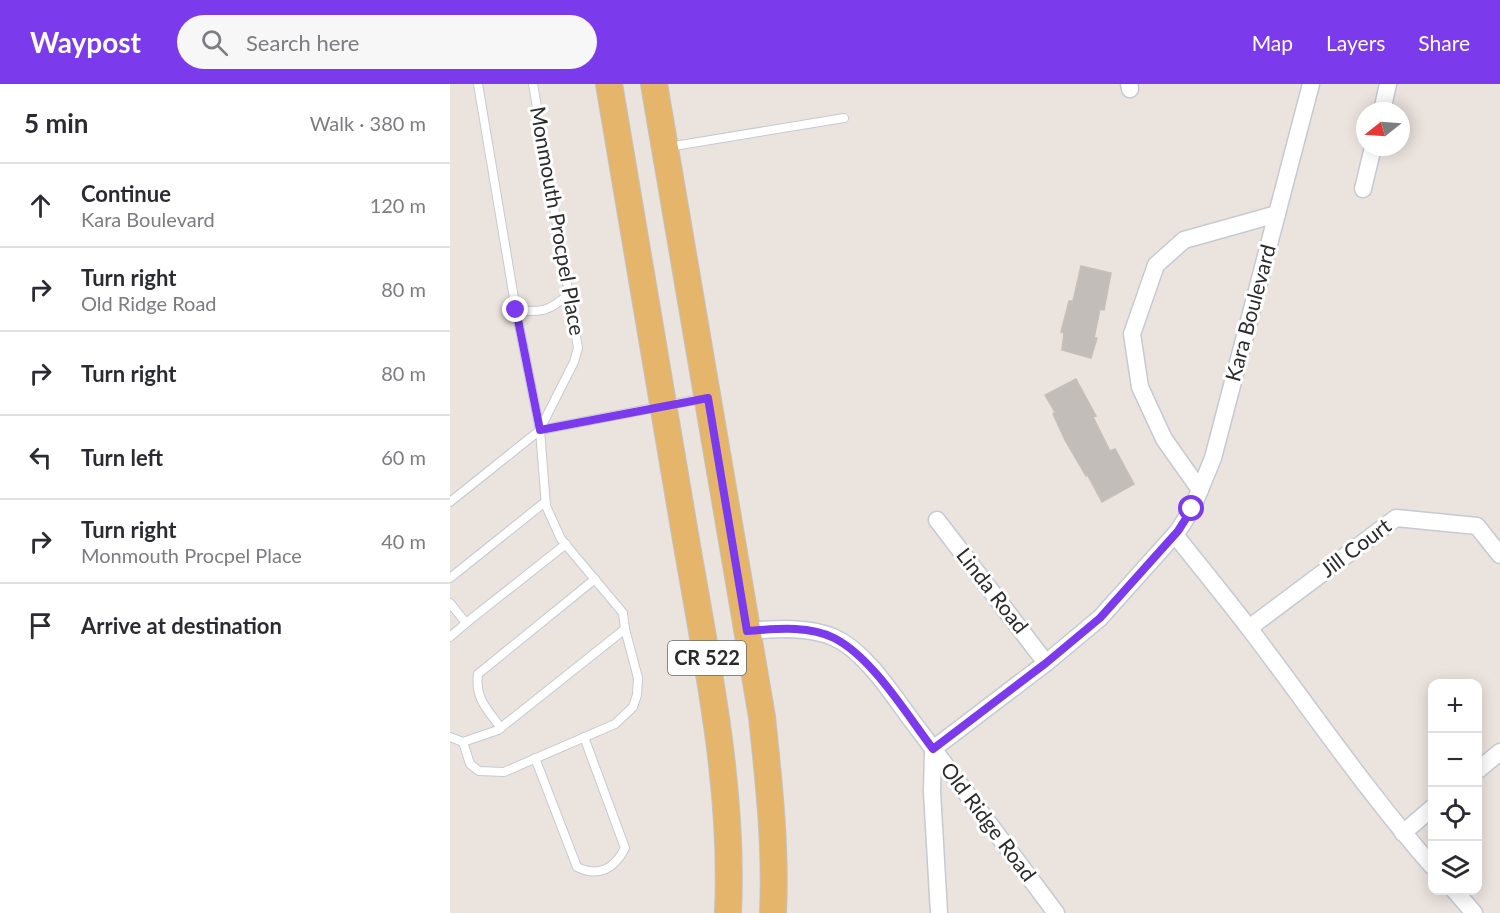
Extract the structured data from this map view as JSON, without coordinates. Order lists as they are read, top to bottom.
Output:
{
  "streets": {
    "main road": ["CR 522"],
    "street": [
      "Kara Boulevard",
      "Jill Court",
      "Linda Road",
      "Old Ridge Road"
    ],
    "lane": ["Monmouth Procpel Place"]
  },
  "crossings": [
    ["Kara Boulevard", "Linda Road"],
    ["Kara Boulevard", "Old Ridge Road"],
    ["CR 522", "Old Ridge Road"]
  ],
  "north": "left",
  "page": {
    "header": "Waypost",
    "search": "Search here",
    "nav": ["Map", "Layers", "Share"],
    "heading": ["5 min", "Walk · 380 m"],
    "list": [
      ["Continue", "Kara Boulevard", "120 m"],
      ["Turn right", "Old Ridge Road", "80 m"],
      ["Turn right", "80 m"],
      ["Turn left", "60 m"],
      ["Turn right", "Monmouth Procpel Place", "40 m"],
      "Arrive at destination"
    ],
    "map_buttons": ["+", "−"]
  }
}
